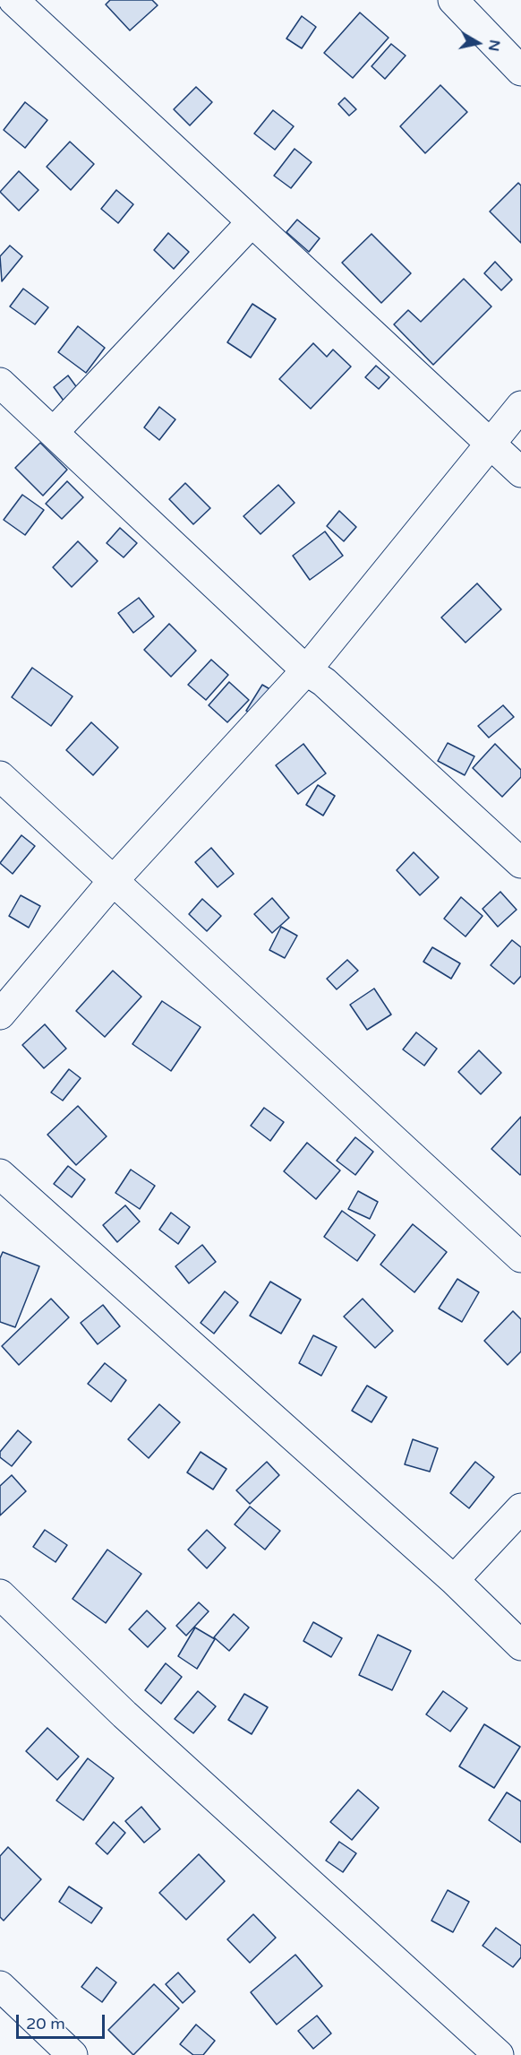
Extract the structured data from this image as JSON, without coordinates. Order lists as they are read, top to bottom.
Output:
{
  "scale_bar": "20 m",
  "north": "right"
}
